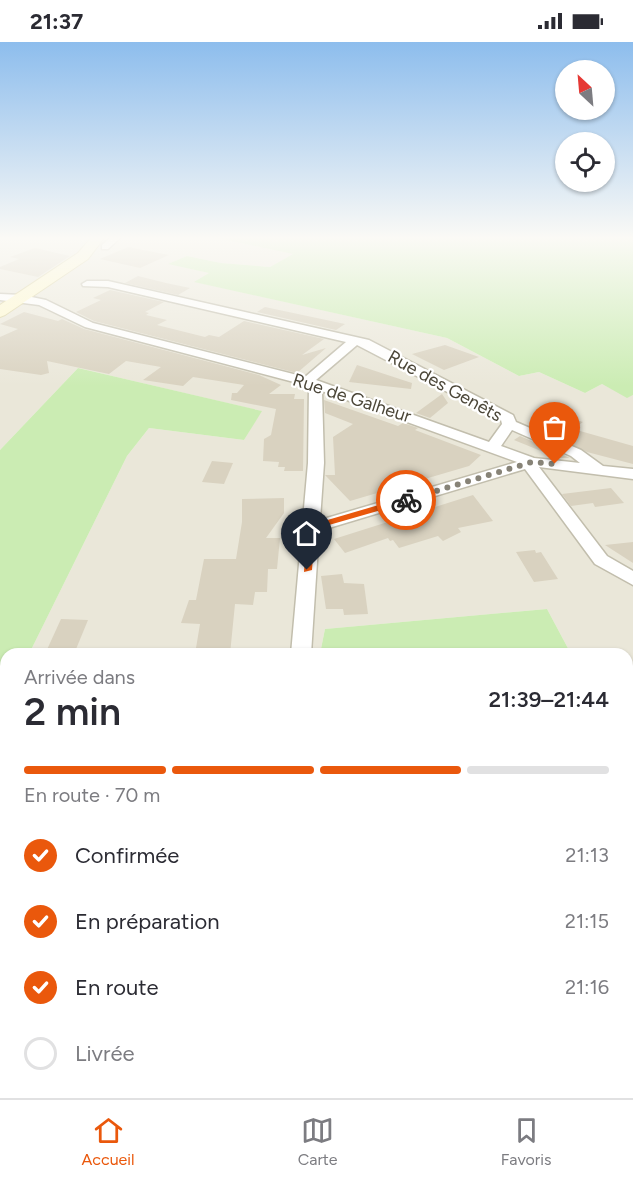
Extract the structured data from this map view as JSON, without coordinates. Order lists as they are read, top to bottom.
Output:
{
  "streets": {
    "street": ["Rue des Genêts", "Rue de Galheur"]
  },
  "crossings": [
    ["Rue des Genêts", "Rue de Galheur"]
  ],
  "north": "top left",
  "page": {
    "status": "21:37",
    "heading": ["2 min", "Arrivée dans", "21:39–21:44"],
    "bar": "En route · 70 m",
    "list": [
      ["Confirmée", "21:13"],
      ["En préparation", "21:15"],
      ["En route", "21:16"],
      "Livrée"
    ],
    "tabs": ["Accueil", "Carte", "Favoris"]
  }
}
